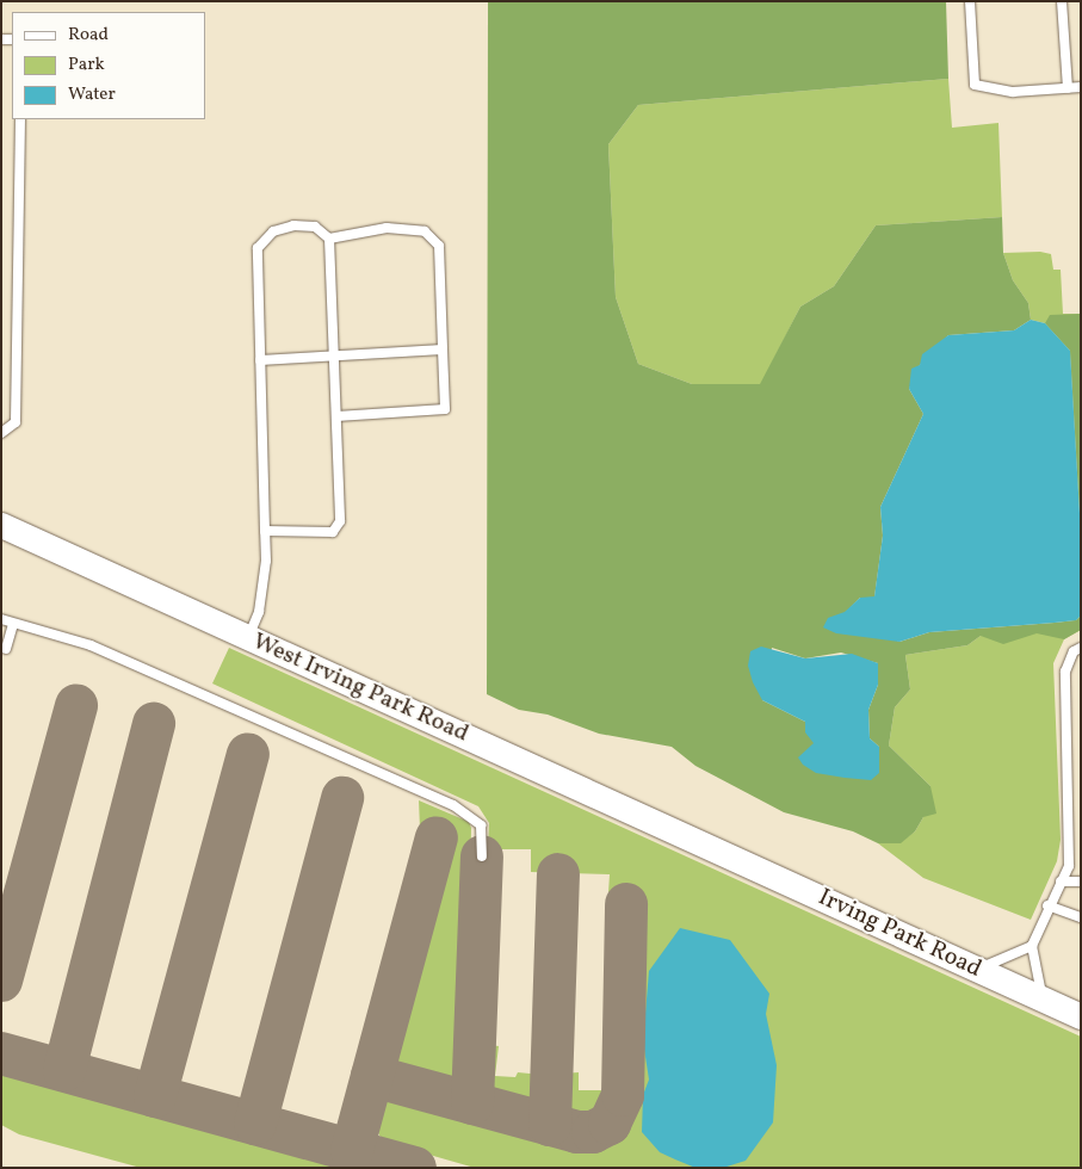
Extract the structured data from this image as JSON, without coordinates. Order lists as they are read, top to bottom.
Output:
{
  "streets": {
    "main road": ["West Irving Park Road", "Irving Park Road"]
  },
  "crossings": [
    ["West Irving Park Road", "Irving Park Road"]
  ],
  "legend": ["Road", "Park", "Water"]
}
